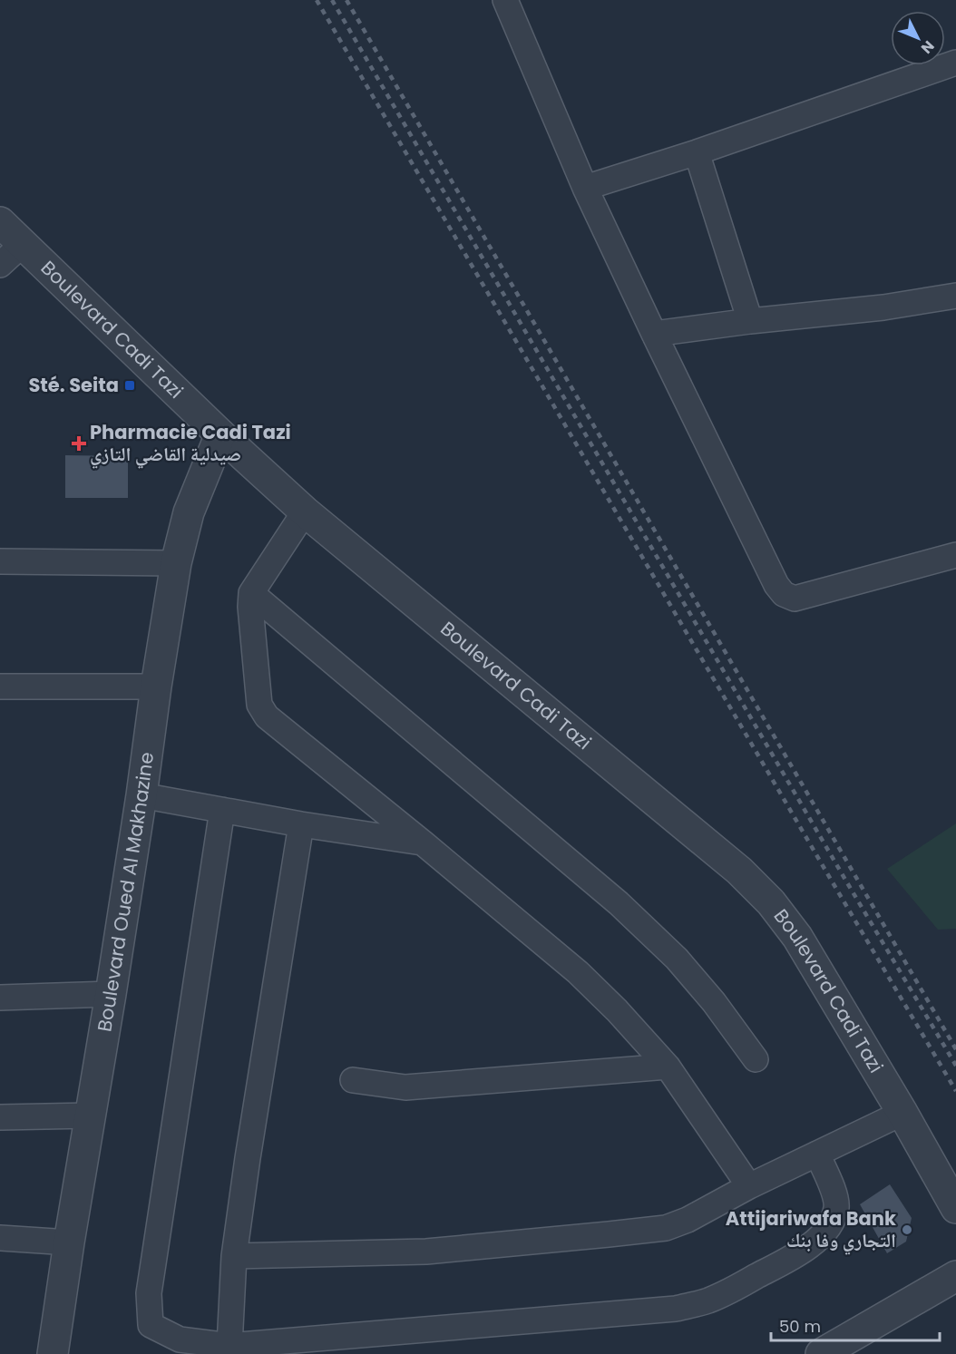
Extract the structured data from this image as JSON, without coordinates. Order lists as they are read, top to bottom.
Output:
{
  "streets": {
    "street": ["Boulevard Cadi Tazi", "Boulevard Oued Al Makhazine"]
  },
  "crossings": [
    ["Boulevard Cadi Tazi", "Boulevard Oued Al Makhazine"]
  ],
  "places": {
    "transit": ["Sté. Seita"],
    "health": ["Pharmacie Cadi Tazi صيدلية القاضي التازي"],
    "other": ["Attijariwafa Bank التجاري وفا بنك"]
  },
  "scale_bar": "50 m",
  "north": "bottom right"
}
